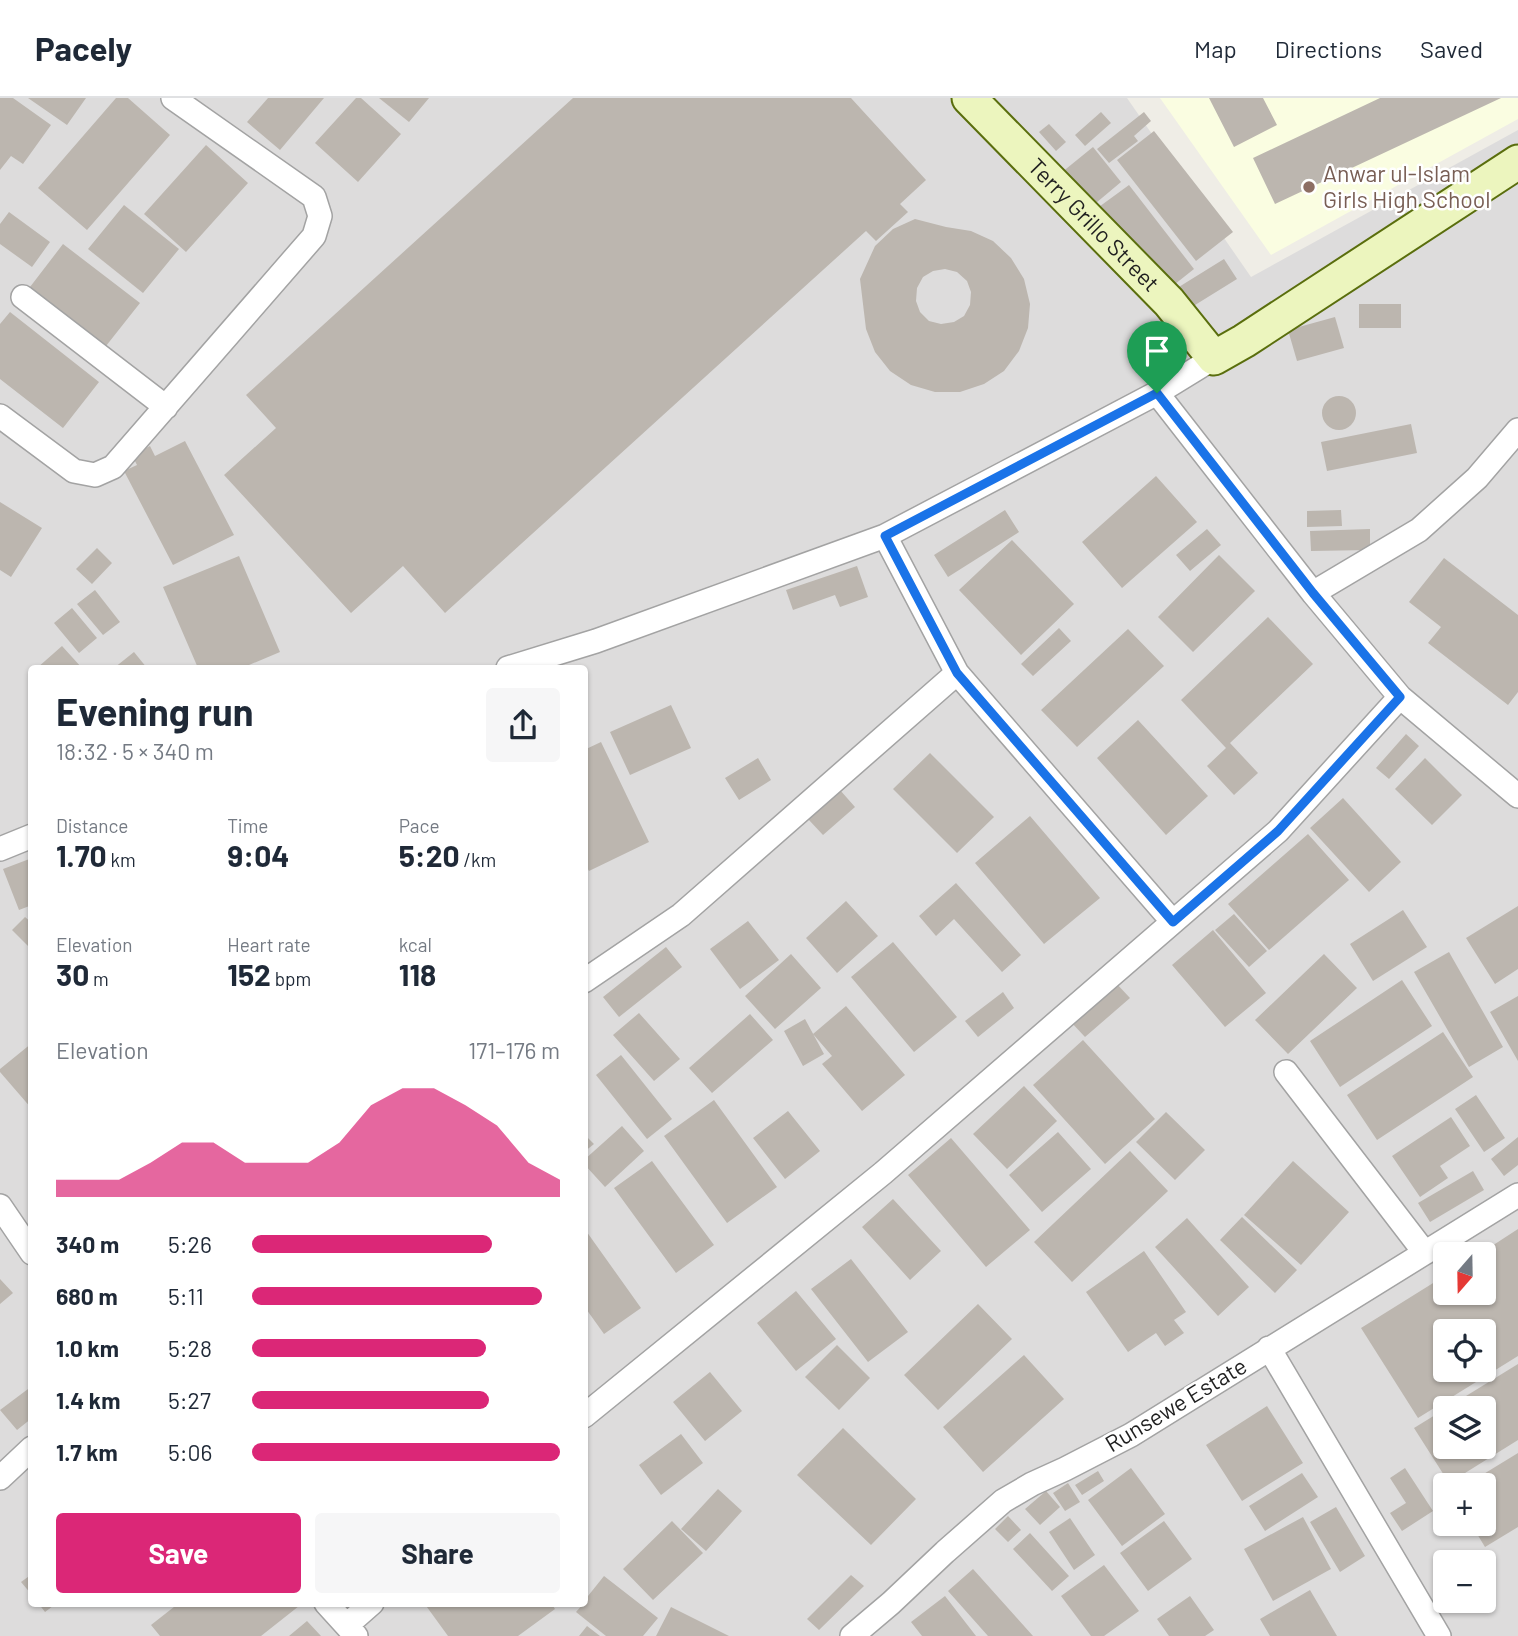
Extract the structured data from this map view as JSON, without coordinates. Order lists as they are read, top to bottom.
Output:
{
  "streets": {
    "street": ["Terry Grillo Street", "Runsewe Estate"]
  },
  "places": ["Anwar ul-Islam Girls High School"],
  "north": "bottom",
  "page": {
    "header": "Pacely",
    "nav": ["Map", "Directions", "Saved"],
    "heading": ["Evening run", "18:32 · 5 × 340 m"],
    "stats": [
      ["Distance", "1.70 km"],
      ["Time", "9:04"],
      ["Pace", "5:20 /km"],
      ["Elevation", "30 m"],
      ["Heart rate", "152 bpm"],
      ["kcal", "118"]
    ],
    "chart": ["Elevation", "171–176 m"],
    "list": [
      {
        "name": "340 m",
        "note": "5:26"
      },
      {
        "name": "680 m",
        "note": "5:11"
      },
      {
        "name": "1.0 km",
        "note": "5:28"
      },
      {
        "name": "1.4 km",
        "note": "5:27"
      },
      {
        "name": "1.7 km",
        "note": "5:06"
      }
    ],
    "map_buttons": ["+", "−"],
    "buttons": ["Save", "Share"]
  }
}
